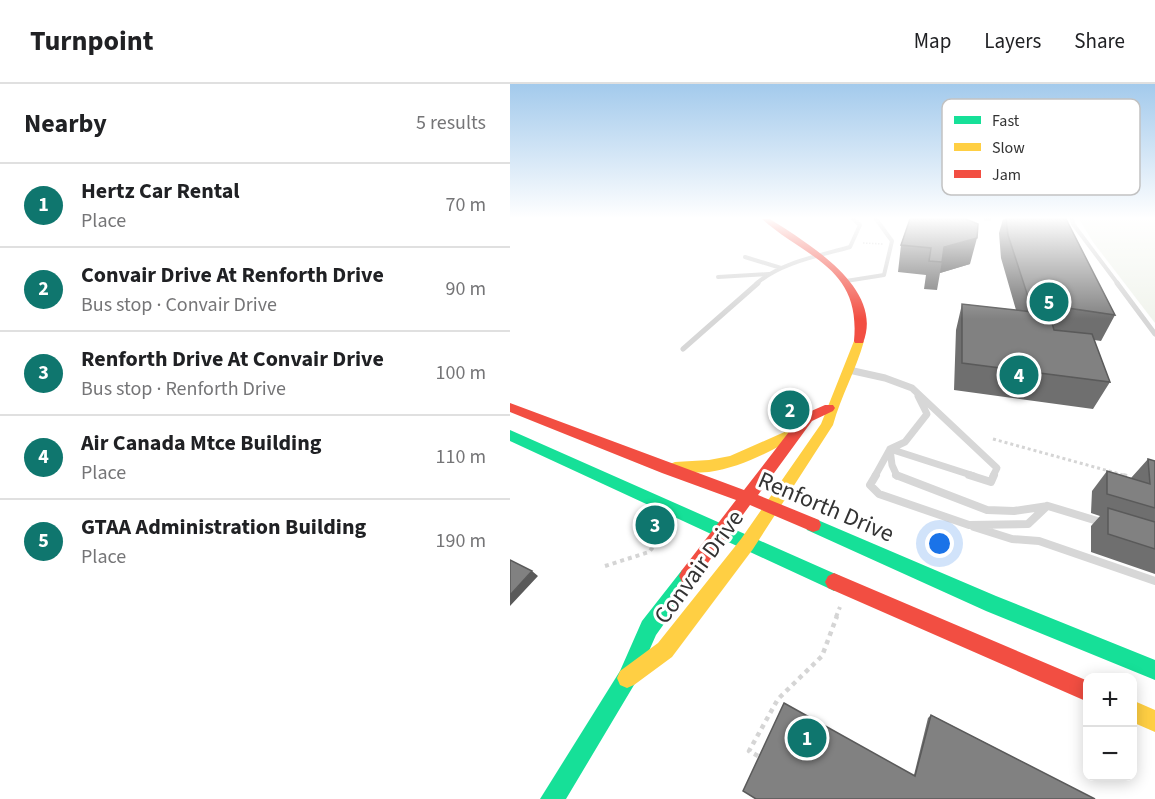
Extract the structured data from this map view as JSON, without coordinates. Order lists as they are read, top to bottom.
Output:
{
  "streets": {
    "main road": ["Renforth Drive", "Convair Drive"]
  },
  "crossings": [
    ["Renforth Drive", "Convair Drive"]
  ],
  "legend": ["Fast", "Slow", "Jam"],
  "page": {
    "header": "Turnpoint",
    "nav": ["Map", "Layers", "Share"],
    "heading": ["Nearby", "5 results"],
    "list": [
      {
        "mark": "1",
        "name": "Hertz Car Rental",
        "note": "Place",
        "value": "70 m"
      },
      {
        "mark": "2",
        "name": "Convair Drive At Renforth Drive",
        "note": "Bus stop · Convair Drive",
        "value": "90 m"
      },
      {
        "mark": "3",
        "name": "Renforth Drive At Convair Drive",
        "note": "Bus stop · Renforth Drive",
        "value": "100 m"
      },
      {
        "mark": "4",
        "name": "Air Canada Mtce Building",
        "note": "Place",
        "value": "110 m"
      },
      {
        "mark": "5",
        "name": "GTAA Administration Building",
        "note": "Place",
        "value": "190 m"
      }
    ],
    "pins": [
      "5",
      "4",
      "2",
      "3",
      "1"
    ],
    "map_buttons": ["+", "−"]
  }
}
